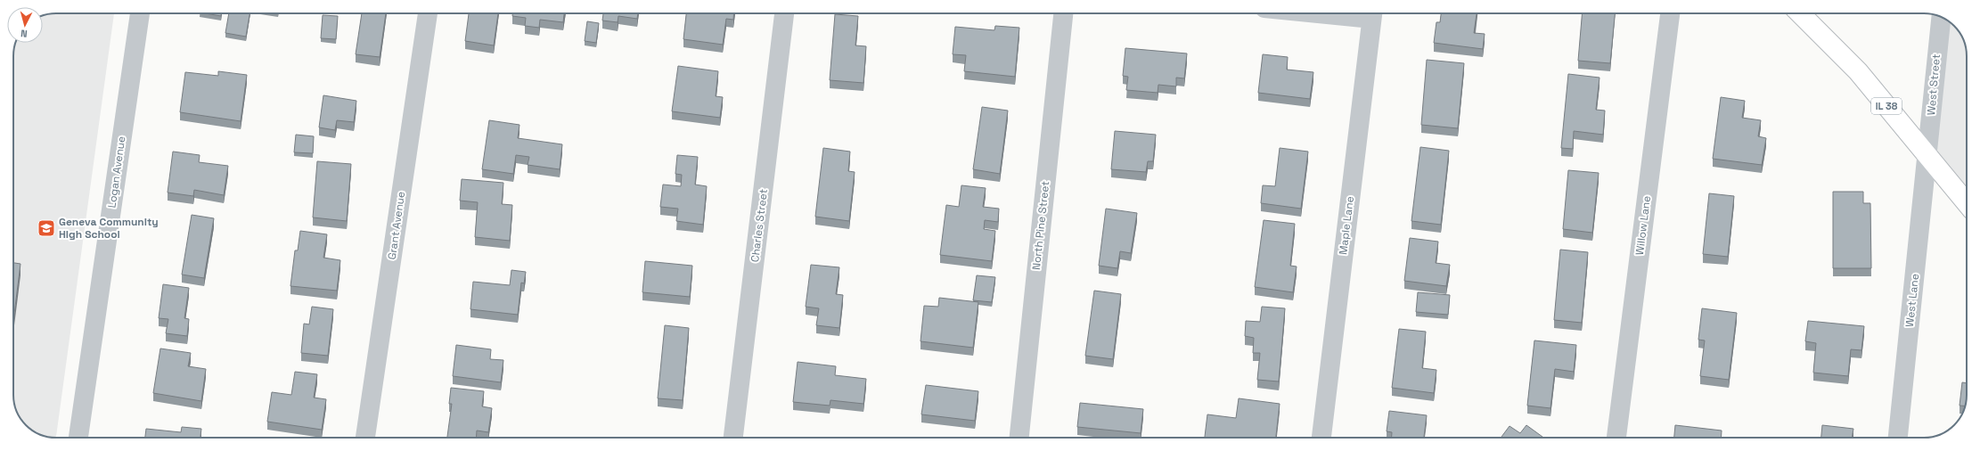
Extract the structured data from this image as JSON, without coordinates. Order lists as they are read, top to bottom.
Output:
{
  "streets": {
    "main road": ["IL 38"],
    "street": [
      "West Street",
      "Logan Avenue",
      "Grant Avenue",
      "Charles Street",
      "North Pine Street",
      "Maple Lane",
      "Willow Lane",
      "West Lane"
    ]
  },
  "crossings": [
    ["West Street", "IL 38"],
    ["West Street", "West Lane"],
    ["IL 38", "West Lane"]
  ],
  "places": {
    "school or university": ["Geneva Community High School"]
  },
  "north": "bottom"
}
